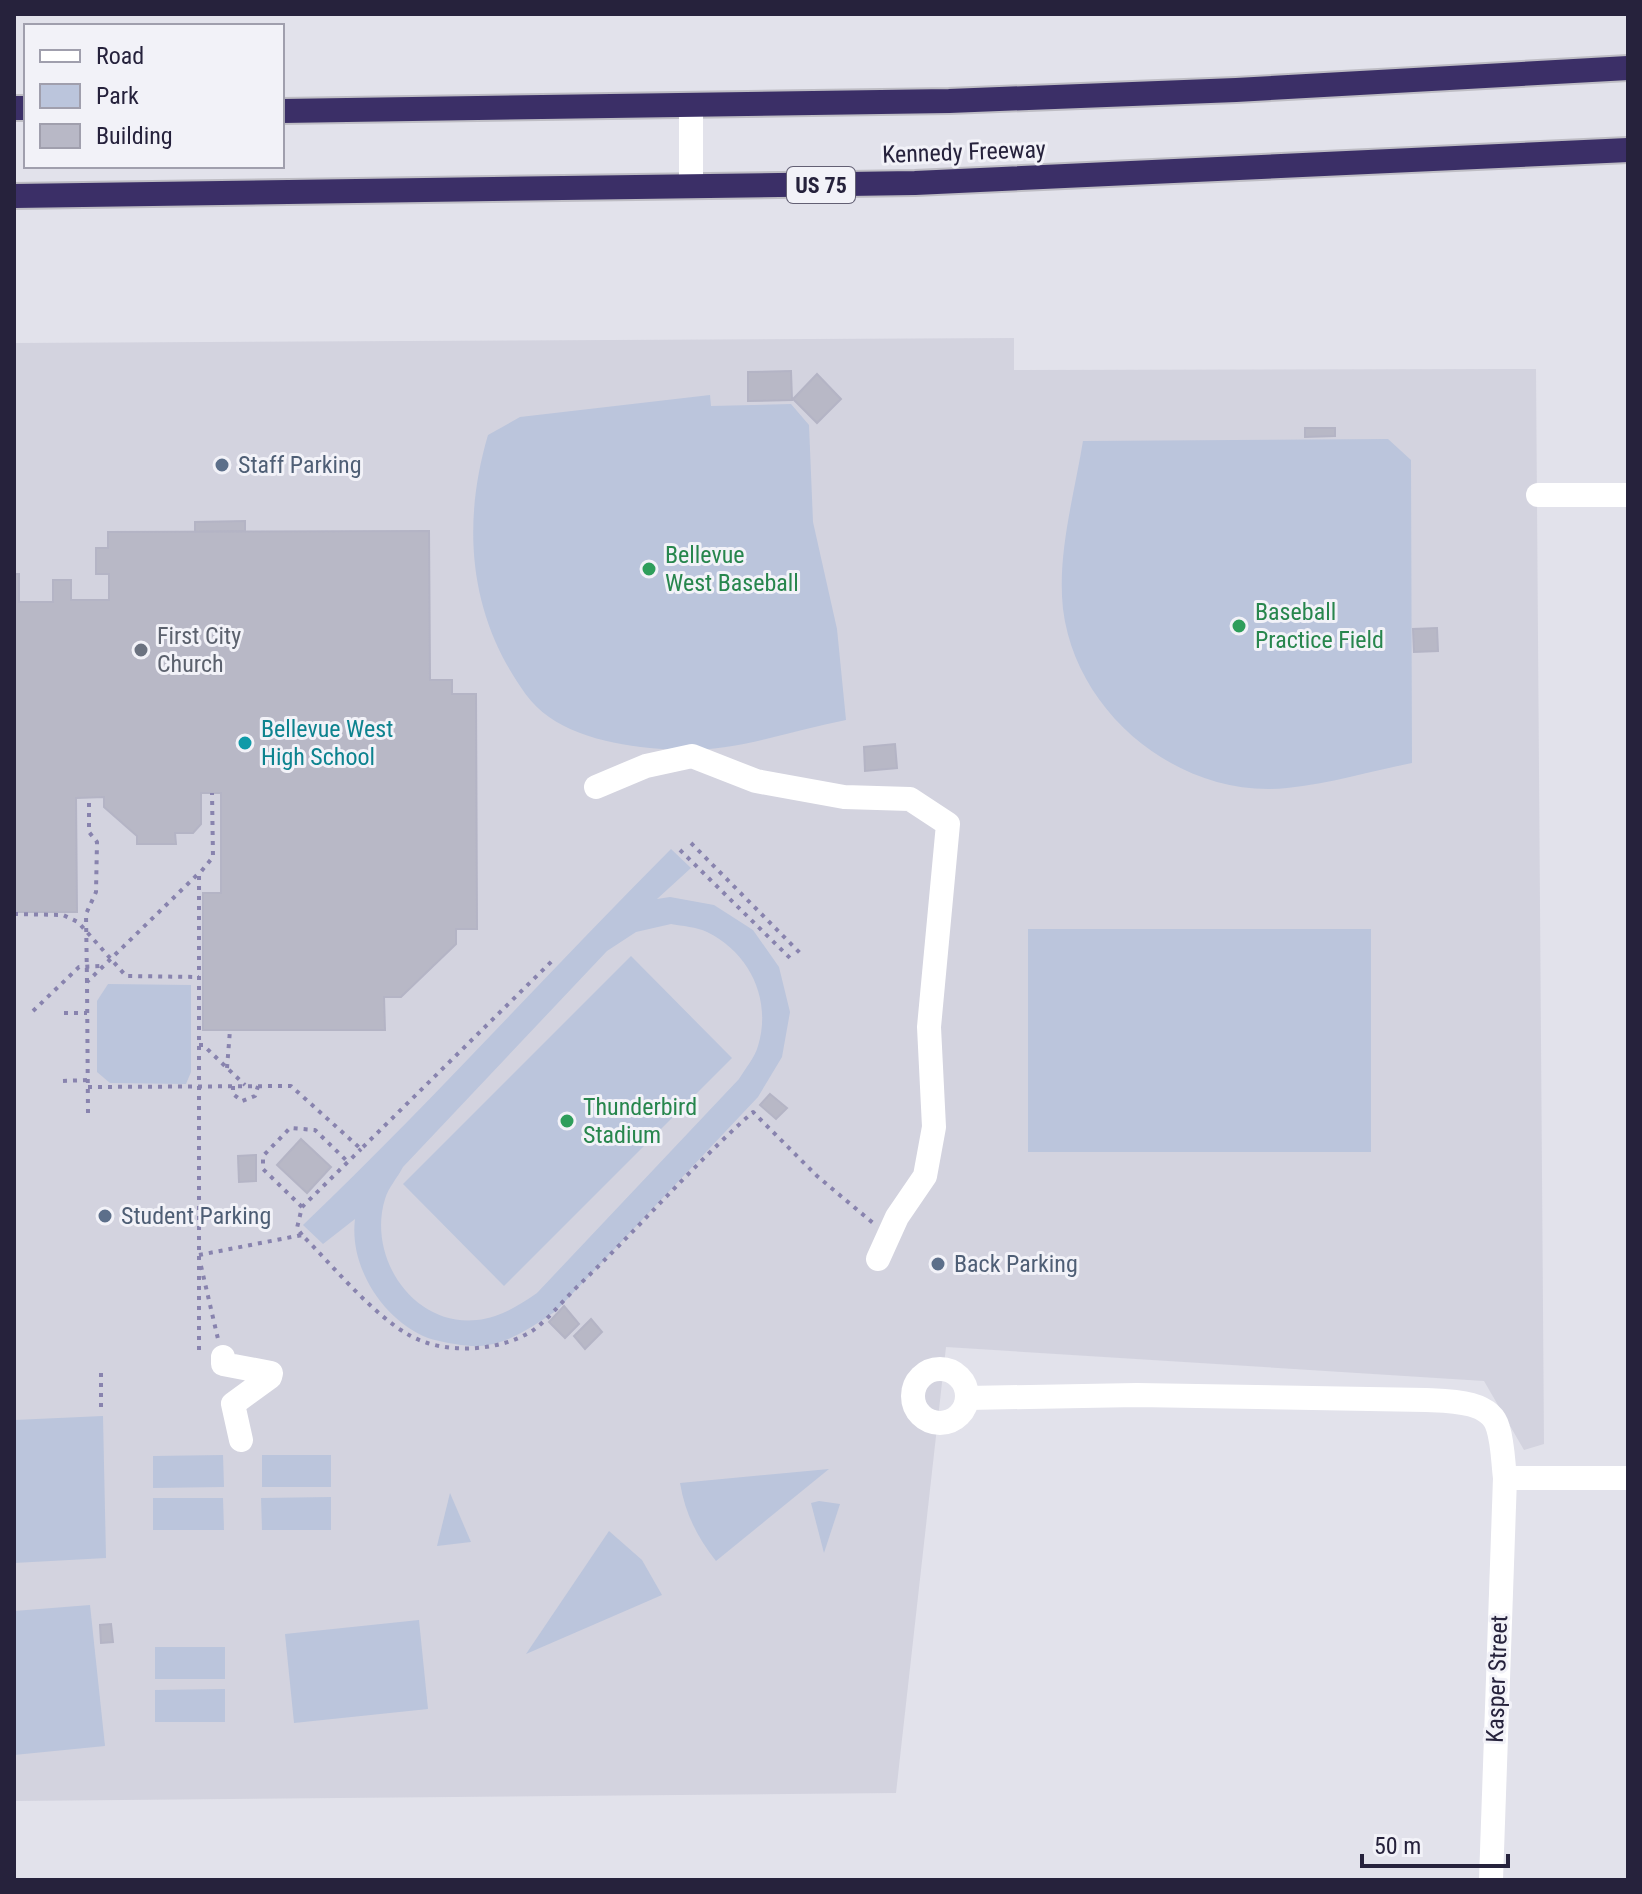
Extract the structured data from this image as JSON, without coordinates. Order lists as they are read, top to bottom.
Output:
{
  "streets": {
    "highway": ["Kennedy Freeway", "US 75"],
    "street": ["Kasper Street"]
  },
  "places": [
    "Staff Parking",
    "Bellevue West Baseball",
    "Baseball Practice Field",
    "First City Church",
    "Bellevue West High School",
    "Thunderbird Stadium",
    "Student Parking",
    "Back Parking"
  ],
  "legend": ["Road", "Park", "Building"],
  "scale_bar": "50 m"
}
